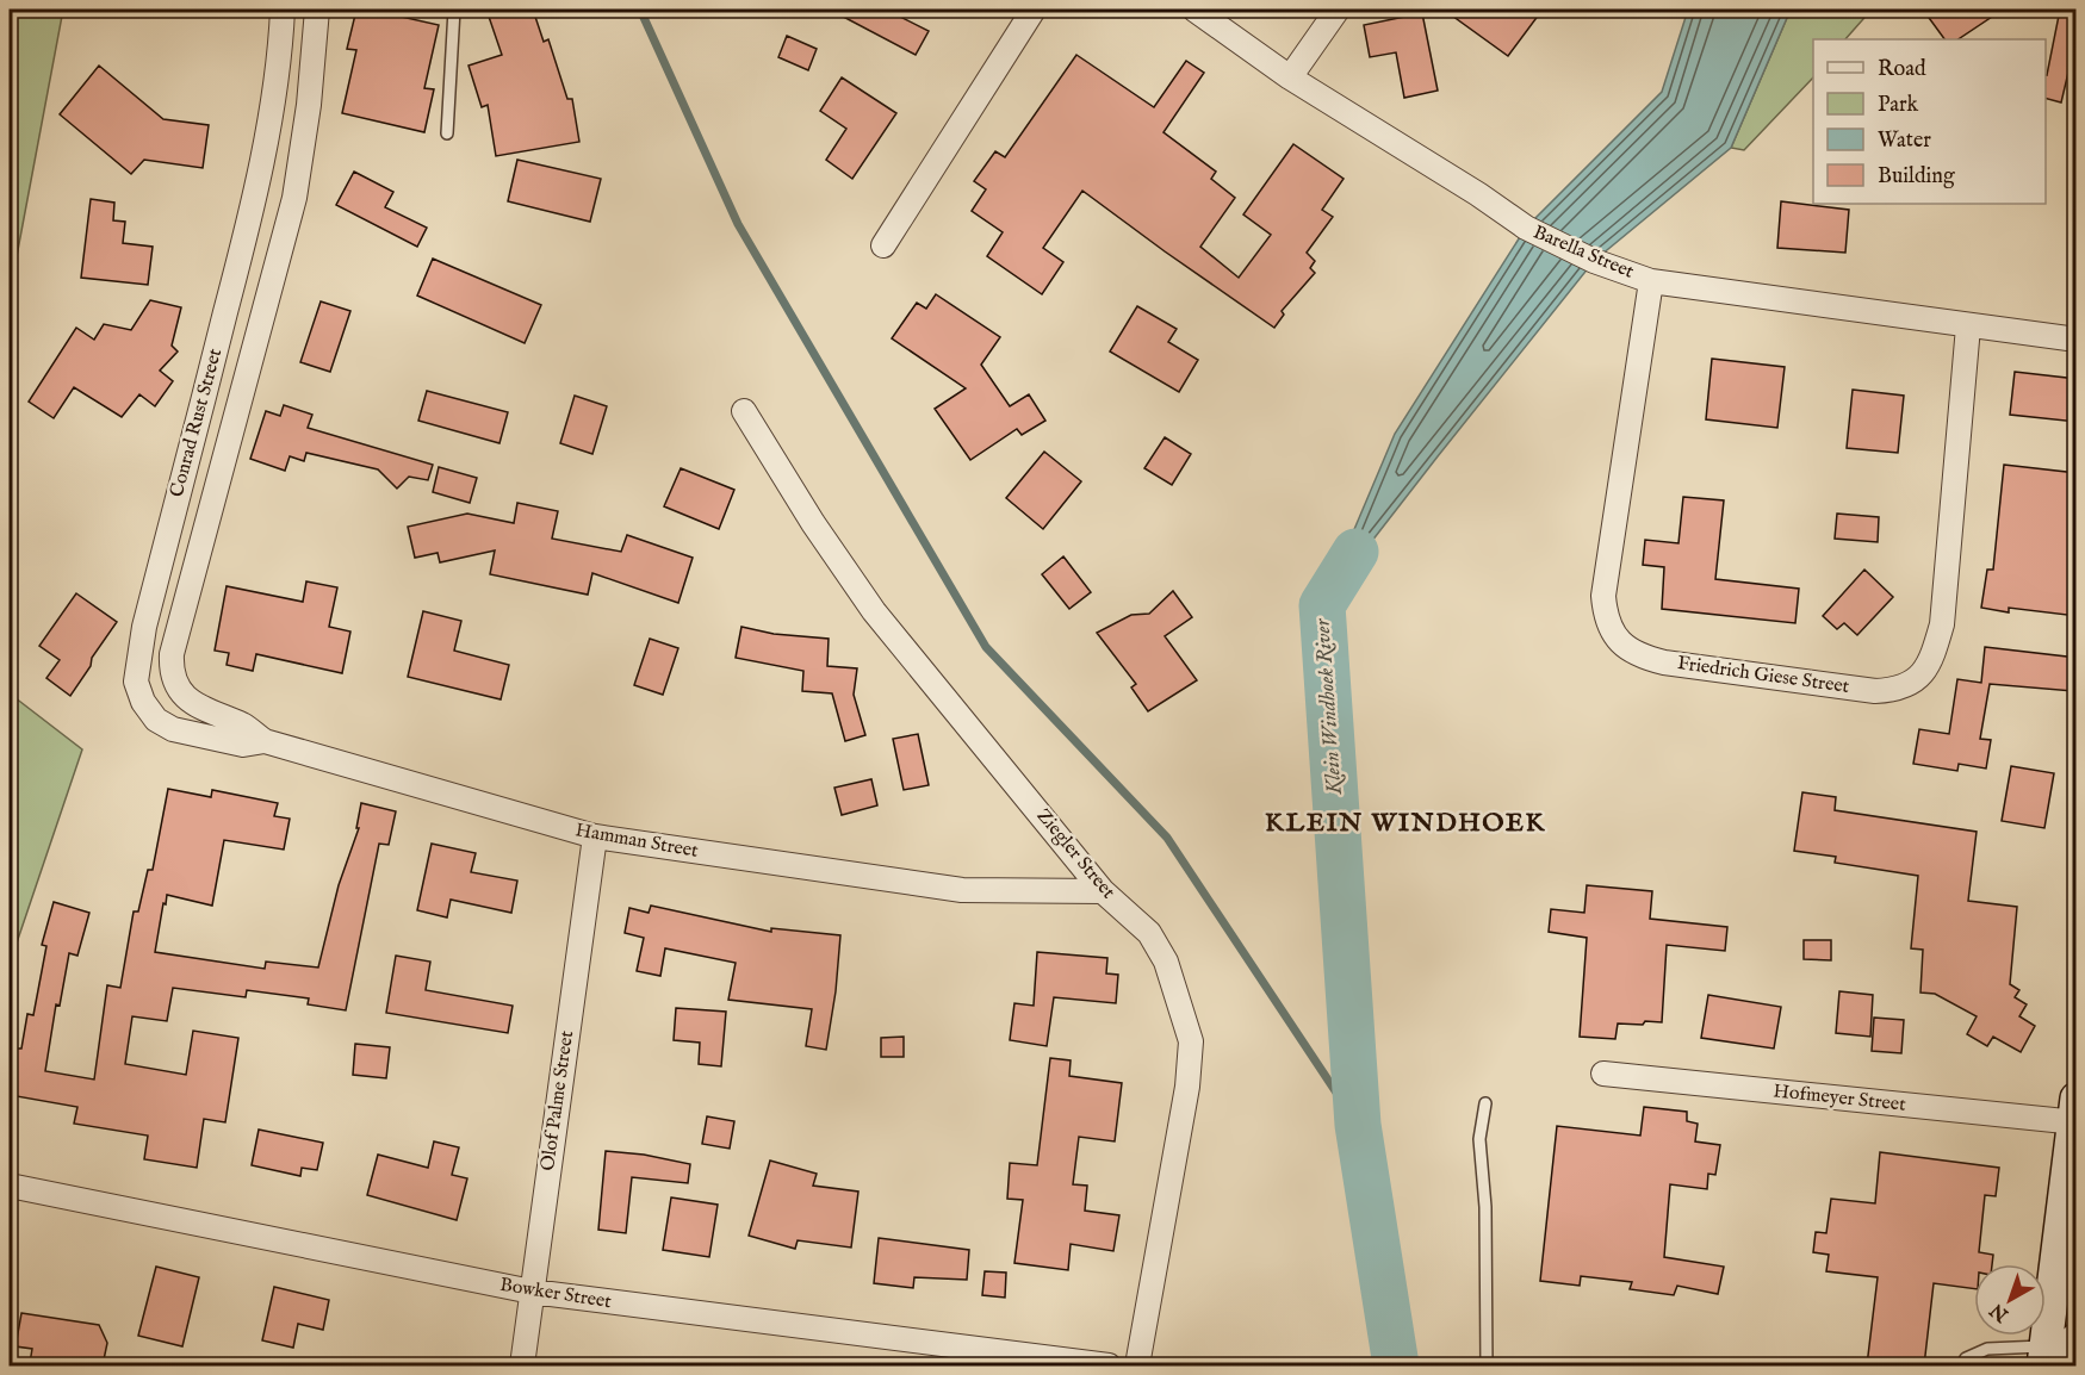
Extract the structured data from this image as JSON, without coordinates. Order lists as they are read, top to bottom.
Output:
{
  "streets": {
    "street": [
      "Barella Street",
      "Conrad Rust Street",
      "Friedrich Giese Street",
      "Hamman Street",
      "Ziegler Street",
      "Hofmeyer Street",
      "Olof Palme Street",
      "Bowker Street"
    ]
  },
  "crossings": [
    ["Barella Street", "Friedrich Giese Street"],
    ["Conrad Rust Street", "Hamman Street"],
    ["Hamman Street", "Ziegler Street"],
    ["Hamman Street", "Olof Palme Street"],
    ["Olof Palme Street", "Bowker Street"]
  ],
  "districts": ["KLEIN WINDHOEK"],
  "water": ["Klein Windhoek River"],
  "legend": [
    "Road",
    "Park",
    "Water",
    "Building"
  ],
  "north": "bottom left"
}
